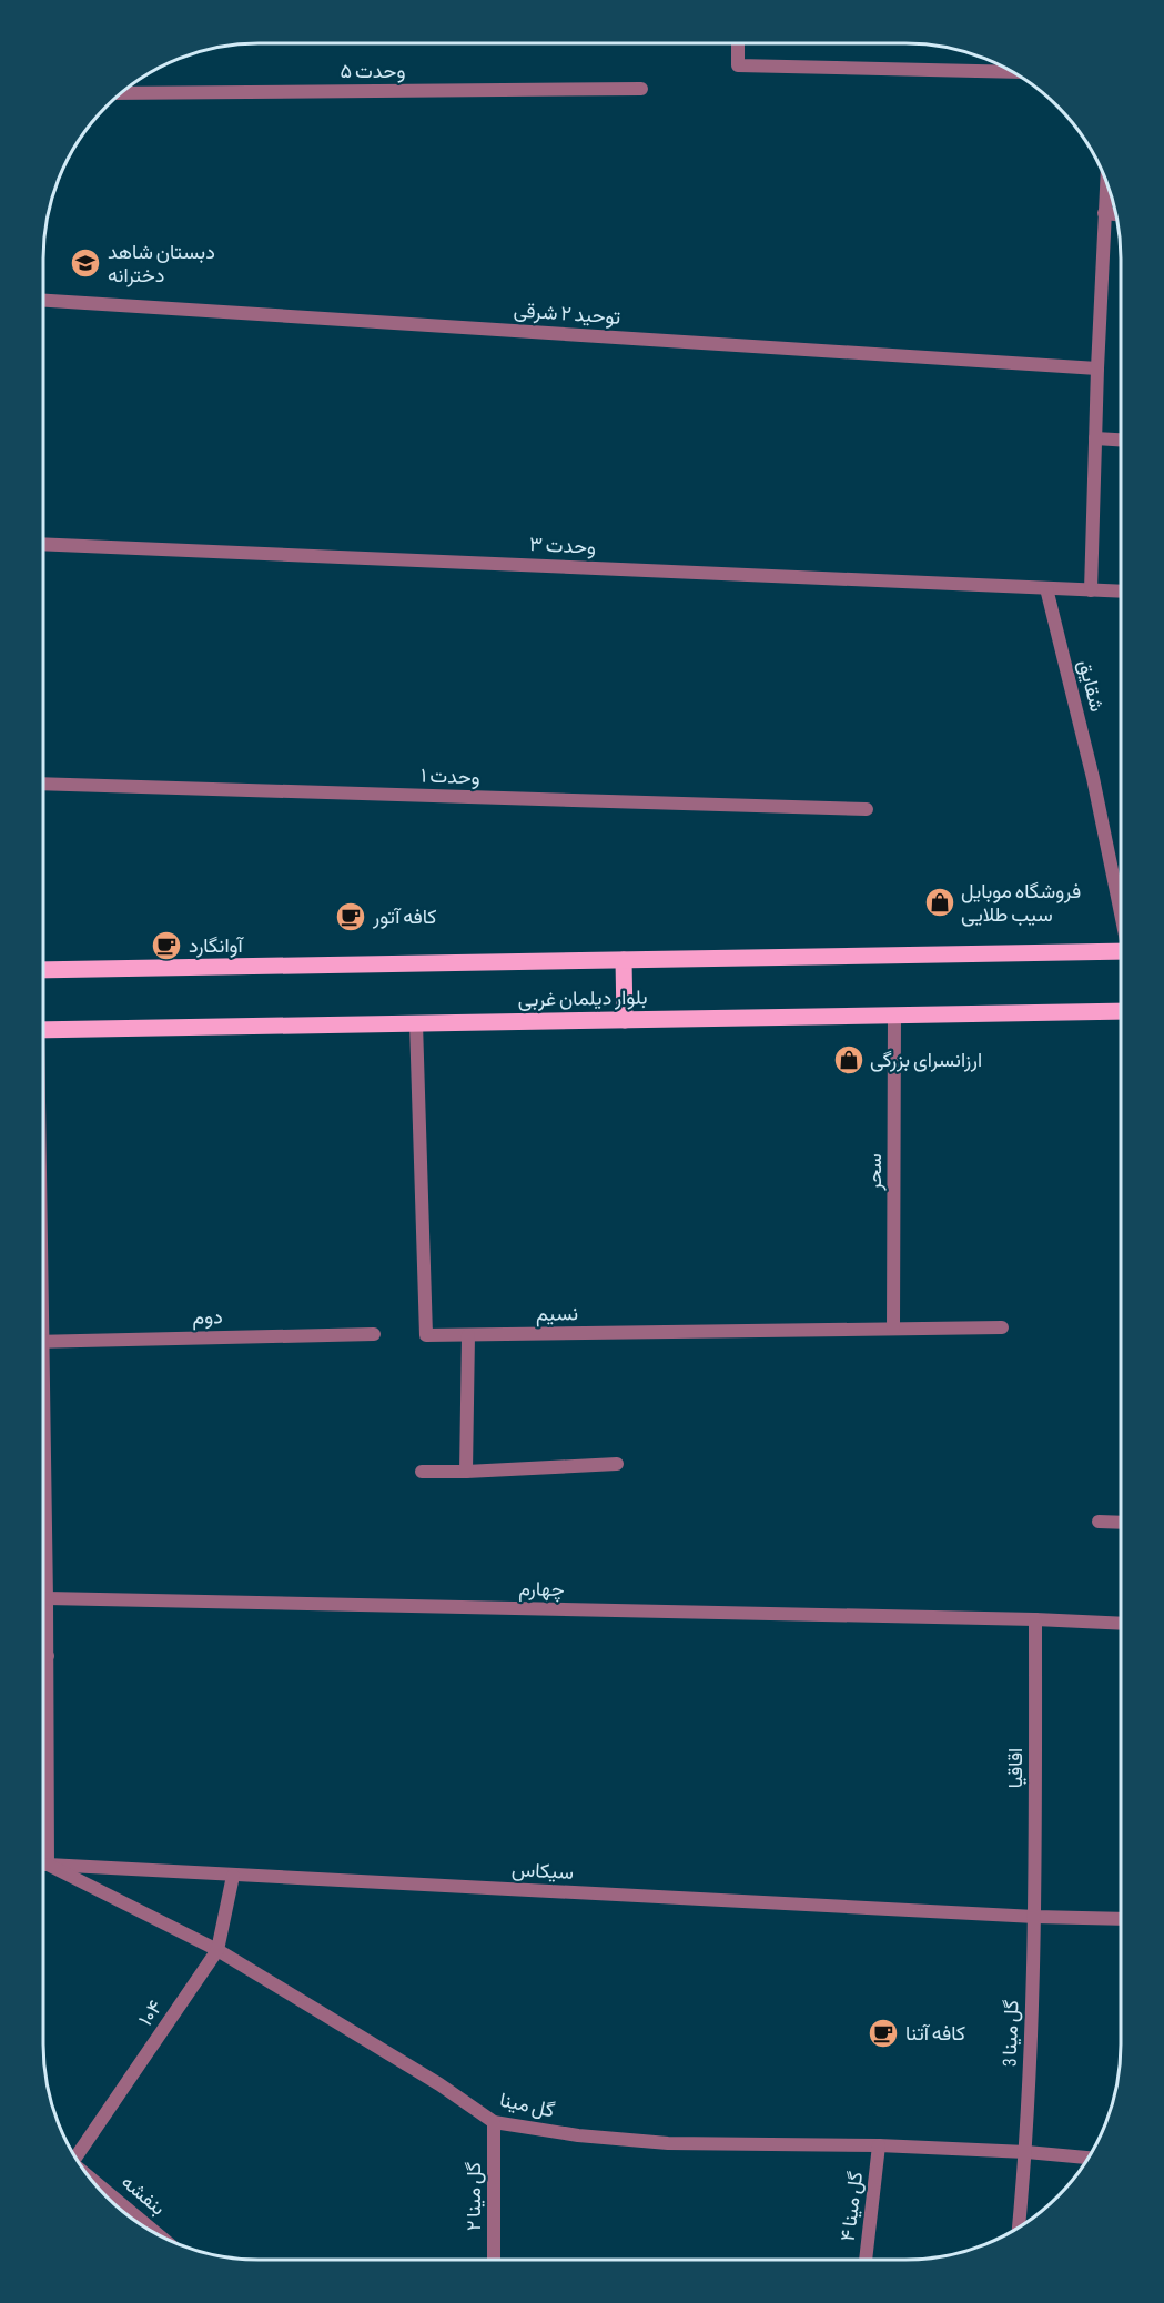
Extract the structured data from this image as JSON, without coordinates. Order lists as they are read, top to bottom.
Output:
{
  "streets": {
    "main road": ["بلوار دیلمان غربی"],
    "street": [
      "وحدت ۵",
      "توحید ۲ شرقی",
      "وحدت ۳",
      "شقایق",
      "وحدت ۱",
      "سحر",
      "نسیم",
      "دوم",
      "چهارم",
      "اقاقیا",
      "سیکاس",
      "۱۰۴",
      "گل مینا 3",
      "گل مینا",
      "بنفشه",
      "گل مینا ۲",
      "گل مینا ۴"
    ]
  },
  "crossings": [
    ["وحدت ۳", "شقایق"],
    ["بلوار دیلمان غربی", "سحر"],
    ["بلوار دیلمان غربی", "نسیم"],
    ["سحر", "نسیم"],
    ["چهارم", "اقاقیا"],
    ["اقاقیا", "سیکاس"],
    ["اقاقیا", "گل مینا 3"],
    ["سیکاس", "۱۰۴"],
    ["سیکاس", "گل مینا 3"],
    ["سیکاس", "گل مینا"],
    ["۱۰۴", "گل مینا"],
    ["گل مینا 3", "گل مینا"],
    ["گل مینا", "گل مینا ۲"],
    ["گل مینا", "گل مینا ۴"]
  ],
  "places": {
    "school or university": ["دبستان شاهد دخترانه"],
    "shop": ["فروشگاه موبایل سیب طلایی", "ارزانسرای بزرگی"],
    "cafe": ["کافه آتور", "آوانگارد", "کافه آتنا"]
  }
}
